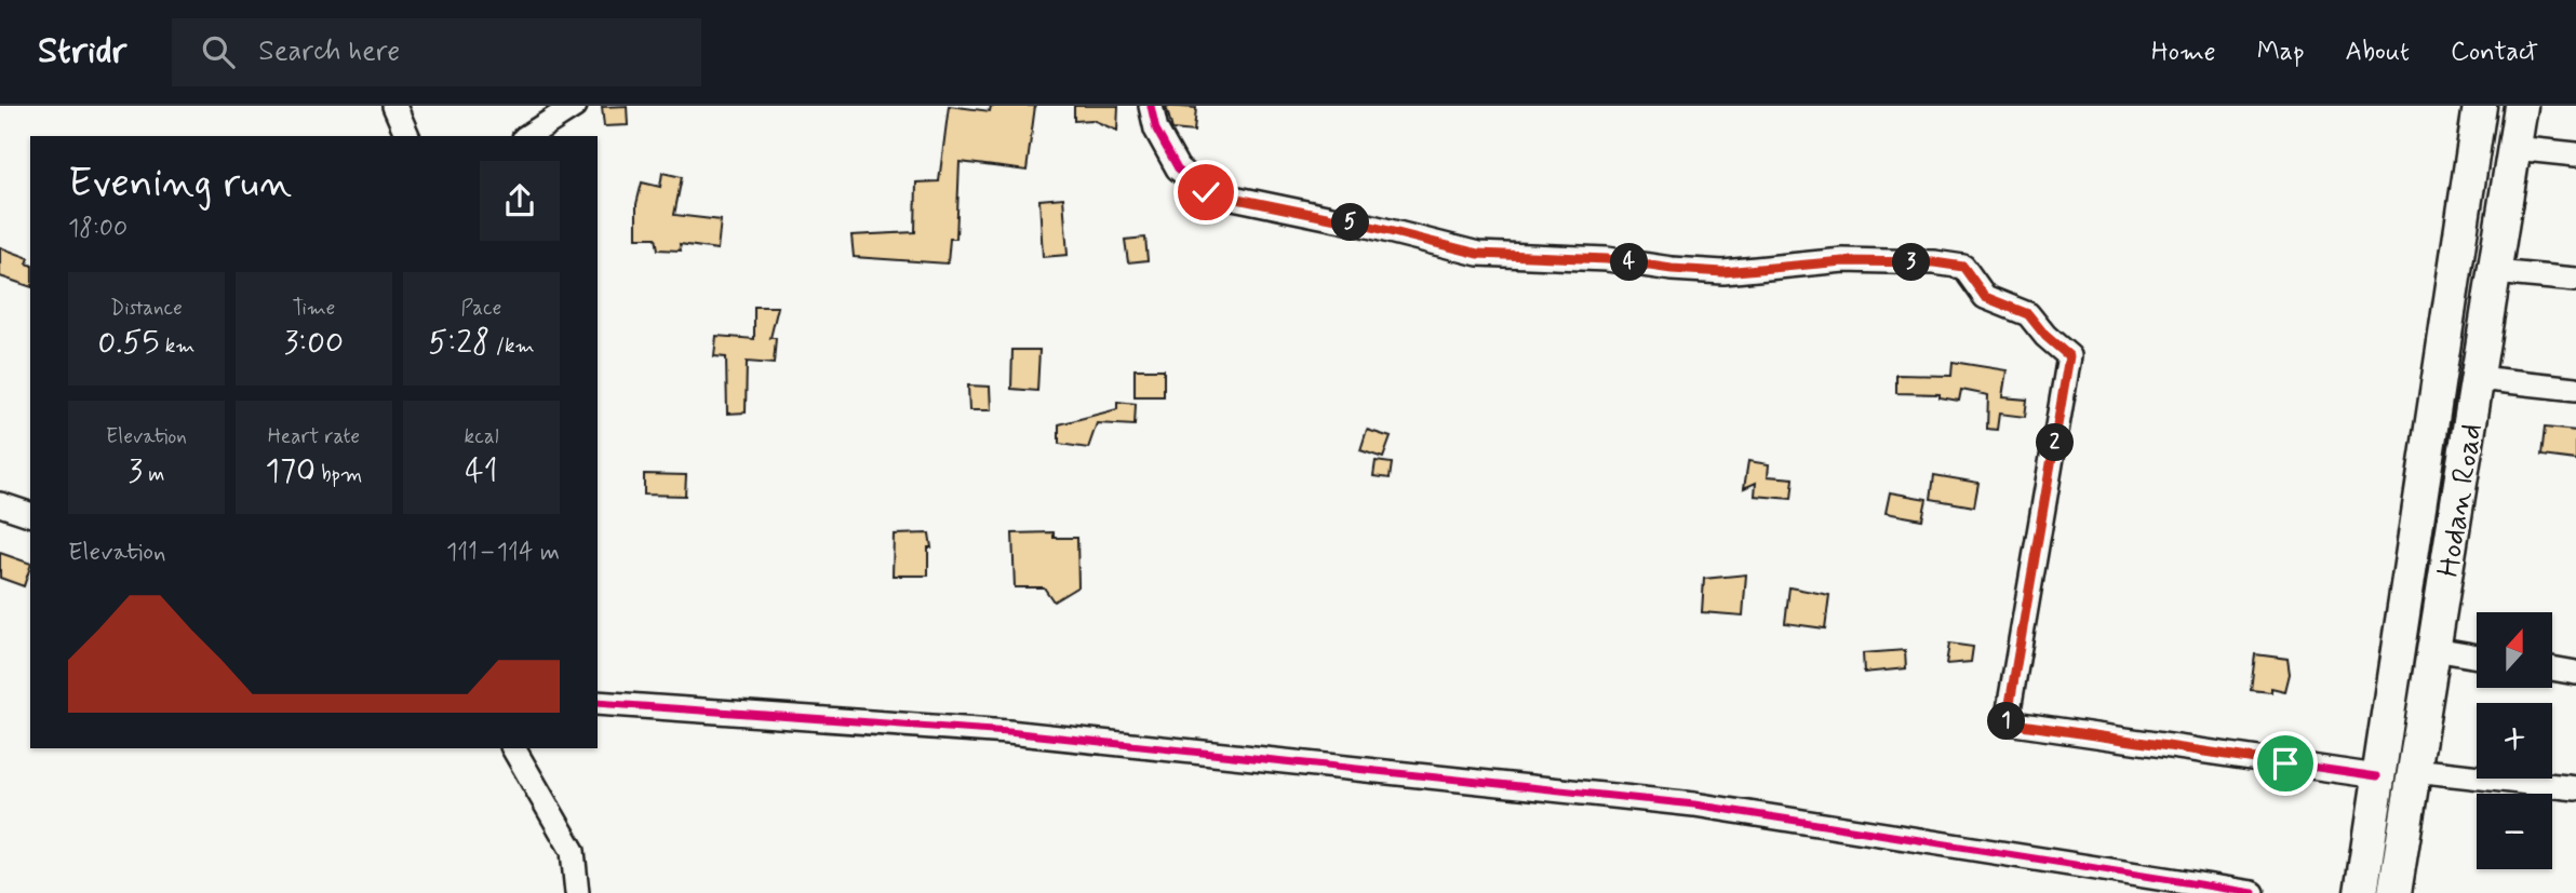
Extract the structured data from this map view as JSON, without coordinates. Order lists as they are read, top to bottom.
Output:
{
  "streets": {
    "main road": ["Hodan Road"]
  },
  "north": "top",
  "page": {
    "header": "Stridr",
    "search": "Search here",
    "nav": [
      "Home",
      "Map",
      "About",
      "Contact"
    ],
    "heading": ["Evening run", "18:00"],
    "pins": [
      "5",
      "3",
      "4",
      "2",
      "1"
    ],
    "stats": [
      ["Distance", "0.55 km"],
      ["Time", "3:00"],
      ["Pace", "5:28 /km"],
      ["Elevation", "3 m"],
      ["Heart rate", "170 bpm"],
      ["kcal", "41"]
    ],
    "chart": ["Elevation", "111–114 m"],
    "map_buttons": ["+", "−"]
  }
}
